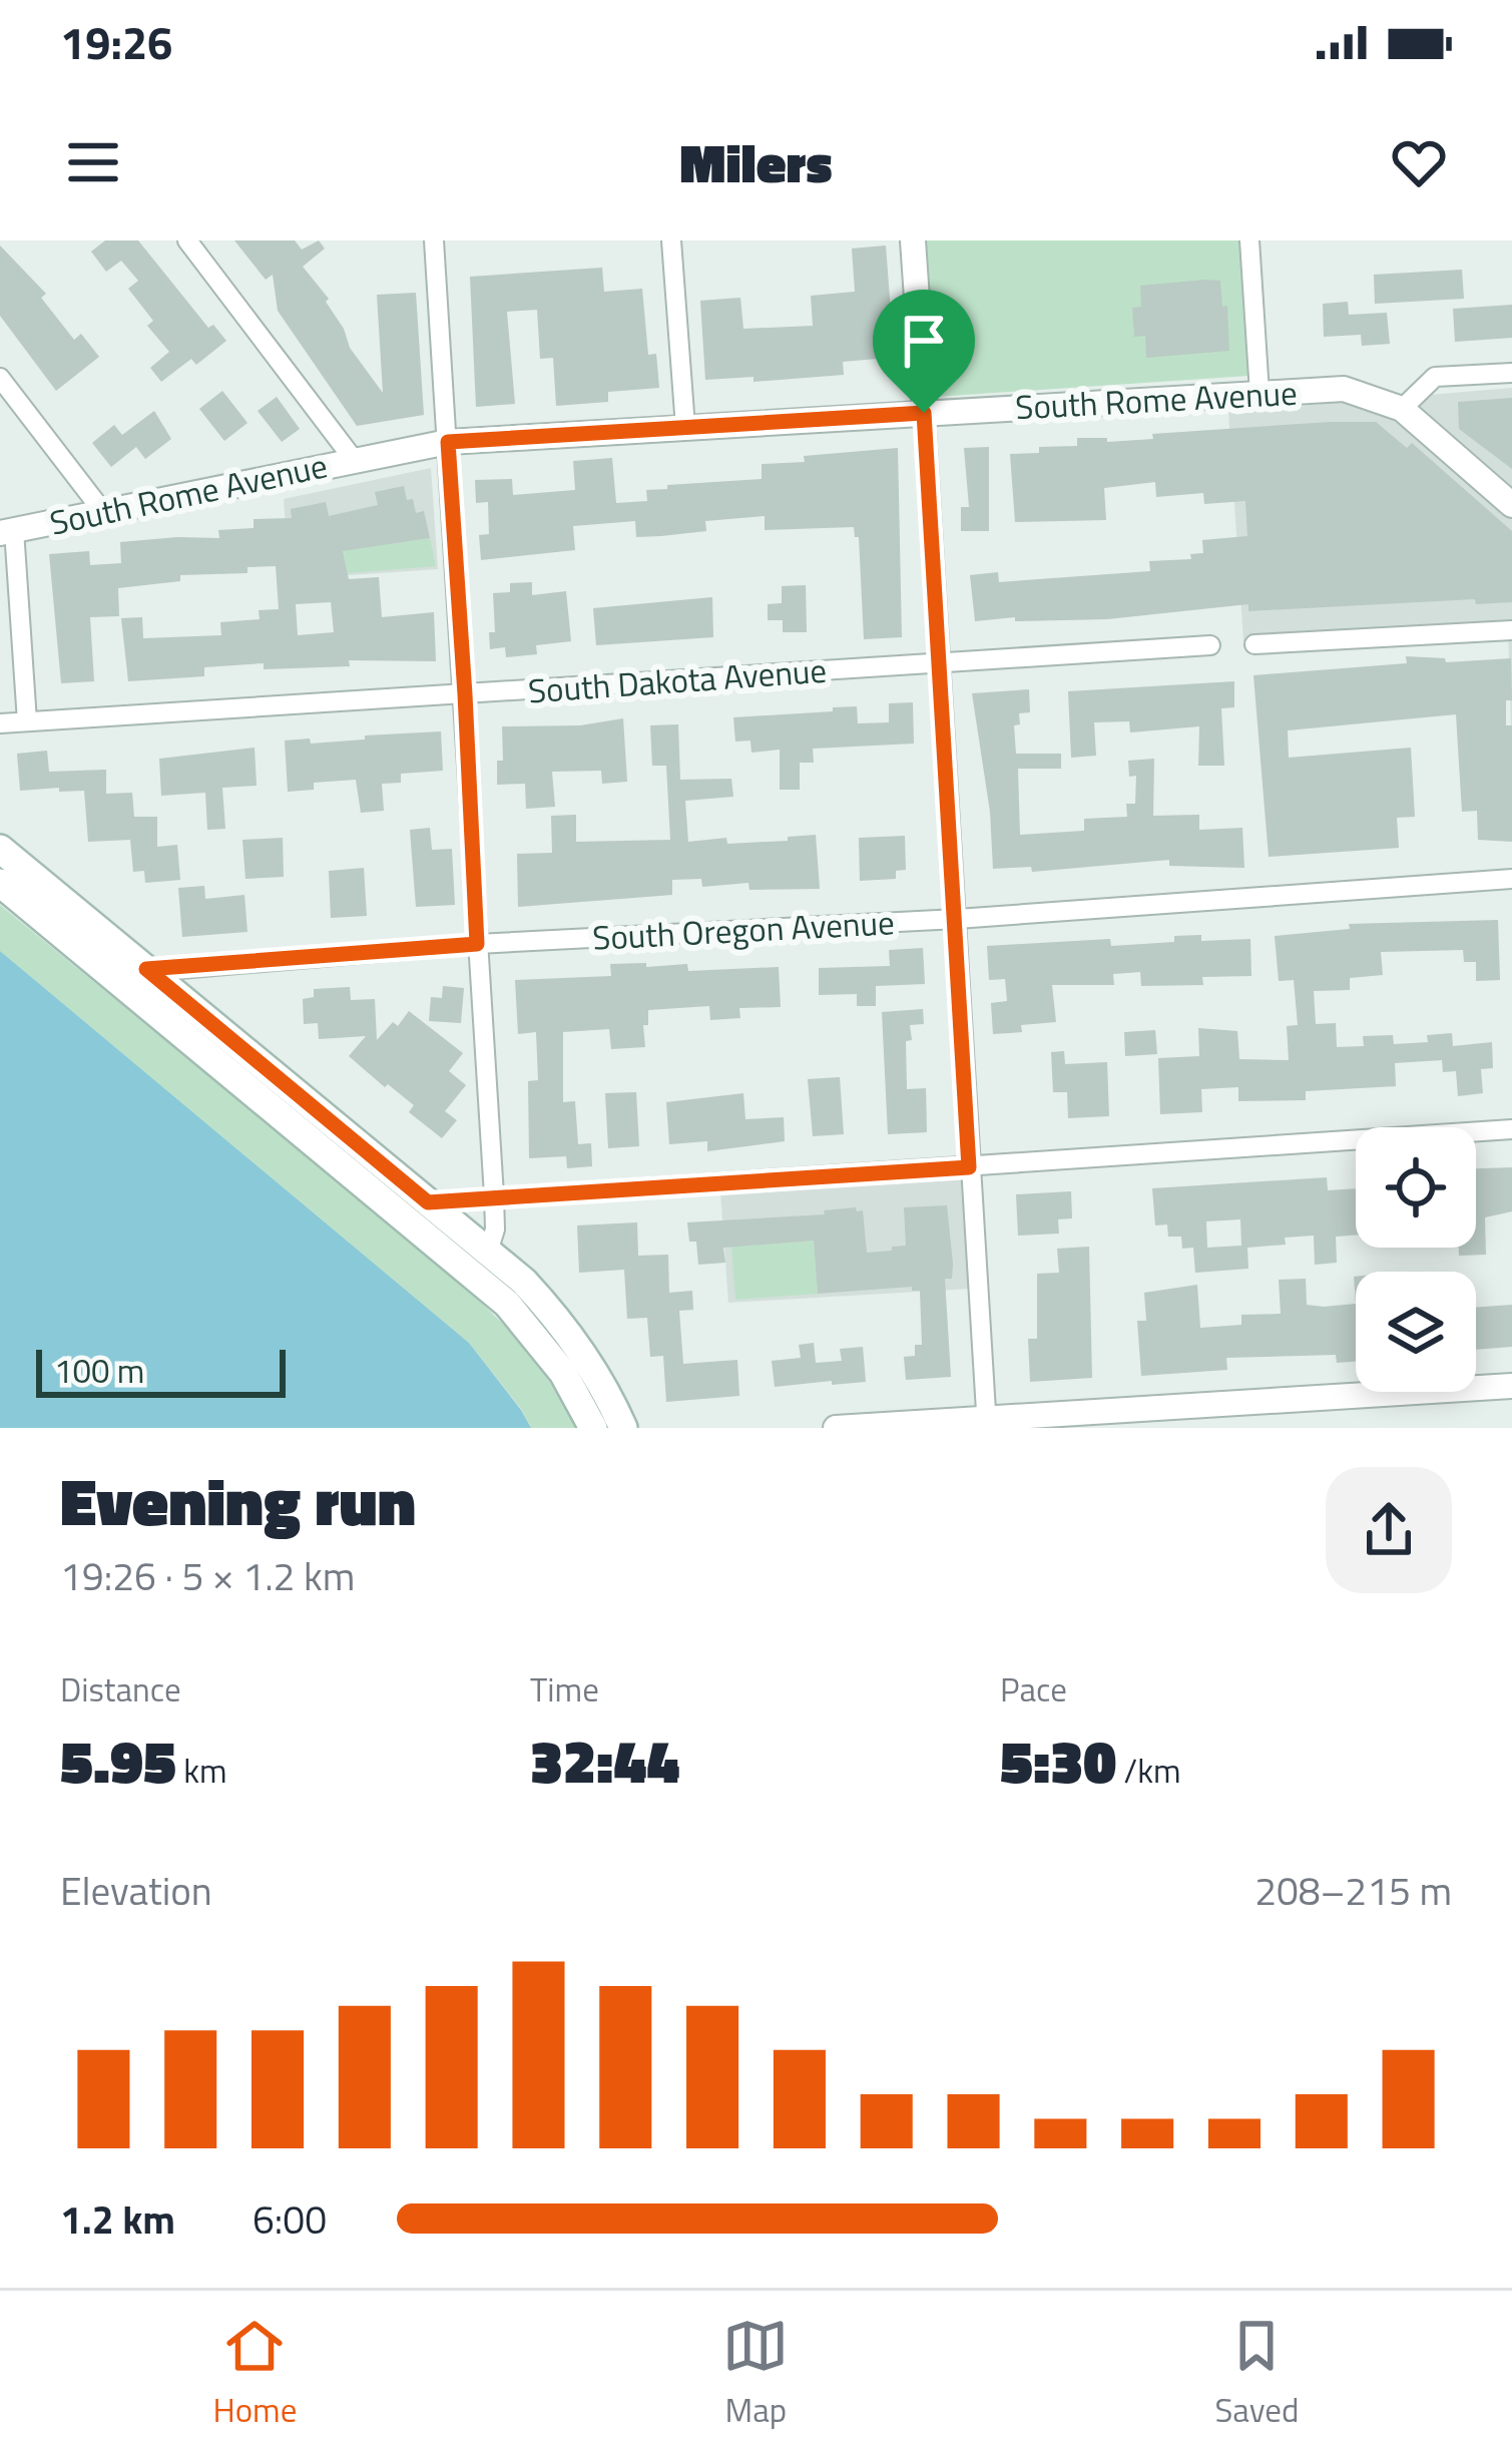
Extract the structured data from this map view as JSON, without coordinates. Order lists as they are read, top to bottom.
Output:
{
  "streets": {
    "street": ["South Rome Avenue", "South Dakota Avenue", "South Oregon Avenue"]
  },
  "scale_bar": "100 m",
  "page": {
    "status": "19:26",
    "header": "Milers",
    "scale": "100 m",
    "heading": ["Evening run", "19:26 · 5 × 1.2 km"],
    "stats": [
      ["Distance", "5.95 km"],
      ["Time", "32:44"],
      ["Pace", "5:30 /km"]
    ],
    "chart": ["Elevation", "208–215 m"],
    "list": [
      {
        "name": "1.2 km",
        "note": "6:00"
      }
    ],
    "tabs": ["Home", "Map", "Saved"]
  }
}
